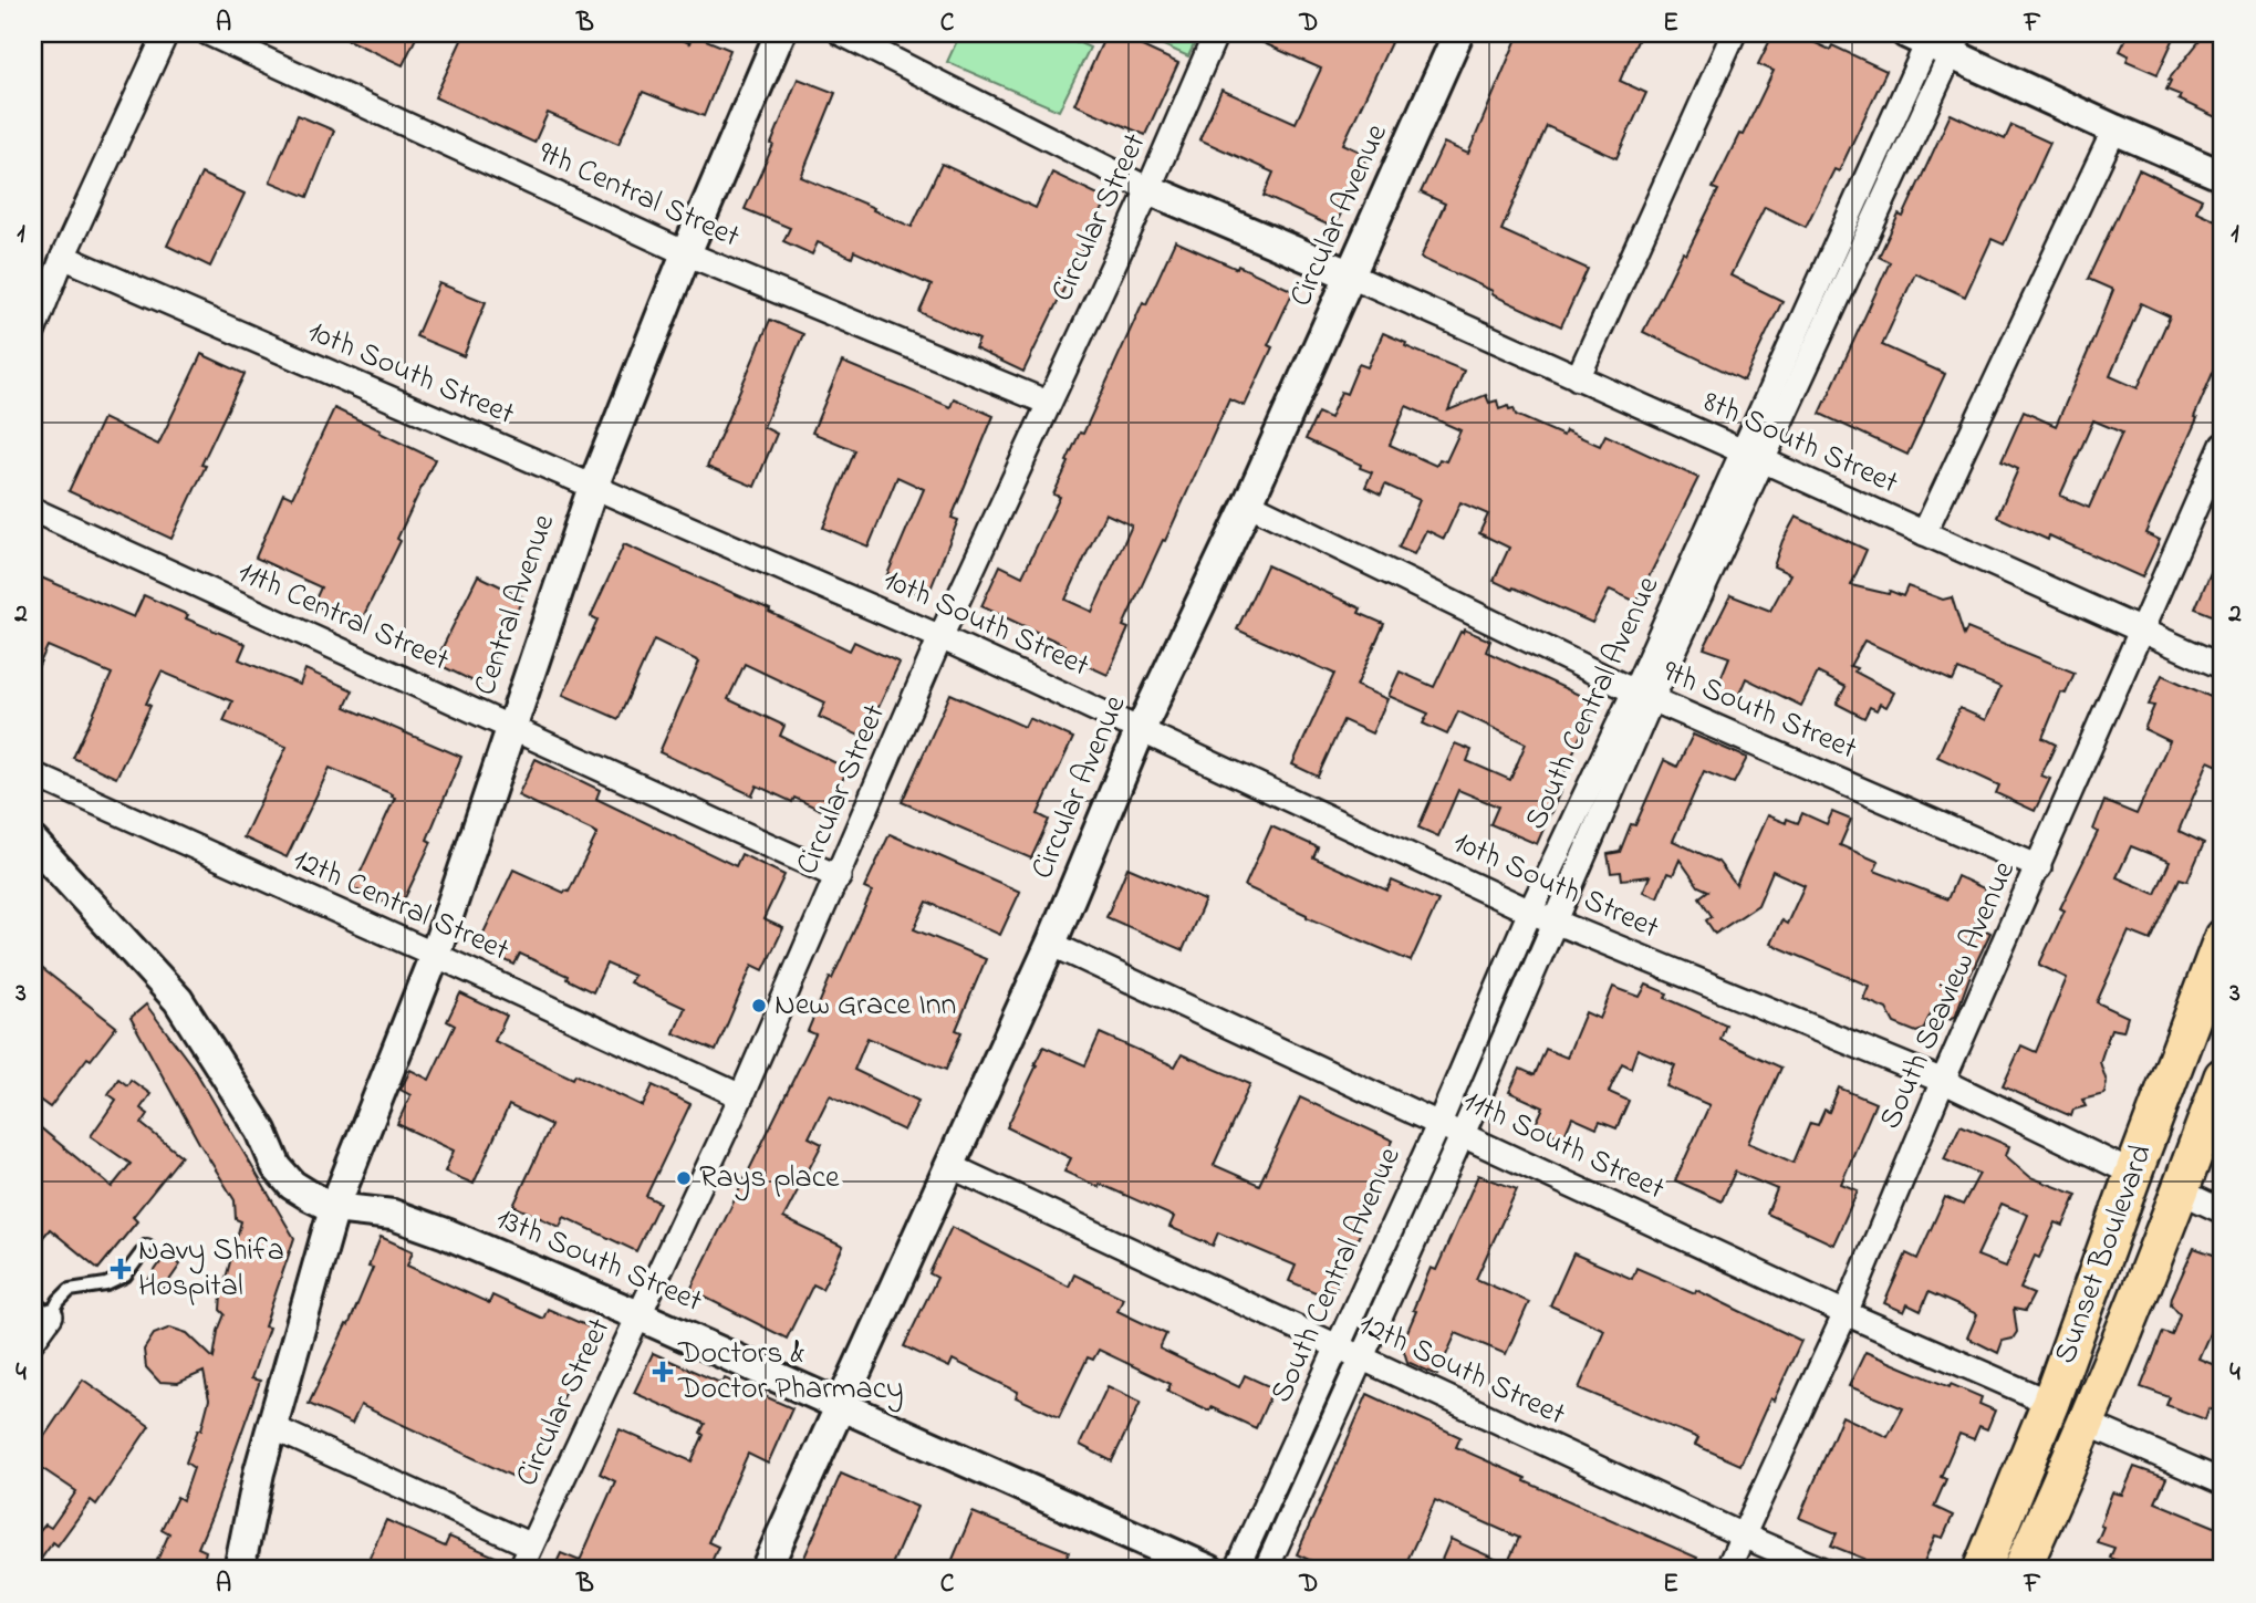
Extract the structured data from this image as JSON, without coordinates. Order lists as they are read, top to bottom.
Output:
{
  "streets": {
    "main road": ["Sunset Boulevard"],
    "street": [
      "9th Central Street",
      "Circular Avenue",
      "Circular Street",
      "10th South Street",
      "8th South Street",
      "Central Avenue",
      "11th Central Street",
      "South Central Avenue",
      "9th South Street",
      "12th Central Street",
      "South Seaview Avenue",
      "11th South Street",
      "13th South Street",
      "12th South Street"
    ]
  },
  "crossings": [
    ["9th Central Street", "Circular Street"],
    ["9th Central Street", "Central Avenue"],
    ["Circular Avenue", "10th South Street"],
    ["Circular Avenue", "8th South Street"],
    ["Circular Avenue", "9th South Street"],
    ["Circular Avenue", "11th South Street"],
    ["Circular Avenue", "13th South Street"],
    ["Circular Avenue", "12th South Street"],
    ["Circular Street", "10th South Street"],
    ["Circular Street", "11th Central Street"],
    ["Circular Street", "12th Central Street"],
    ["Circular Street", "13th South Street"],
    ["10th South Street", "Central Avenue"],
    ["10th South Street", "South Central Avenue"],
    ["10th South Street", "South Seaview Avenue"],
    ["10th South Street", "Sunset Boulevard"],
    ["8th South Street", "South Central Avenue"],
    ["8th South Street", "South Seaview Avenue"],
    ["Central Avenue", "11th Central Street"],
    ["Central Avenue", "12th Central Street"],
    ["Central Avenue", "13th South Street"],
    ["South Central Avenue", "9th South Street"],
    ["South Central Avenue", "11th South Street"],
    ["South Central Avenue", "12th South Street"],
    ["9th South Street", "South Seaview Avenue"],
    ["South Seaview Avenue", "11th South Street"],
    ["South Seaview Avenue", "12th South Street"],
    ["11th South Street", "Sunset Boulevard"]
  ],
  "places": {
    "other": ["New Grace Inn", "Rays place"],
    "health": ["Navy Shifa Hospital", "Doctors & Doctor Pharmacy"]
  },
  "grid": {
    "columns": [
      "A",
      "B",
      "C",
      "D",
      "E",
      "F"
    ],
    "rows": [
      "1",
      "2",
      "3",
      "4"
    ]
  }
}
